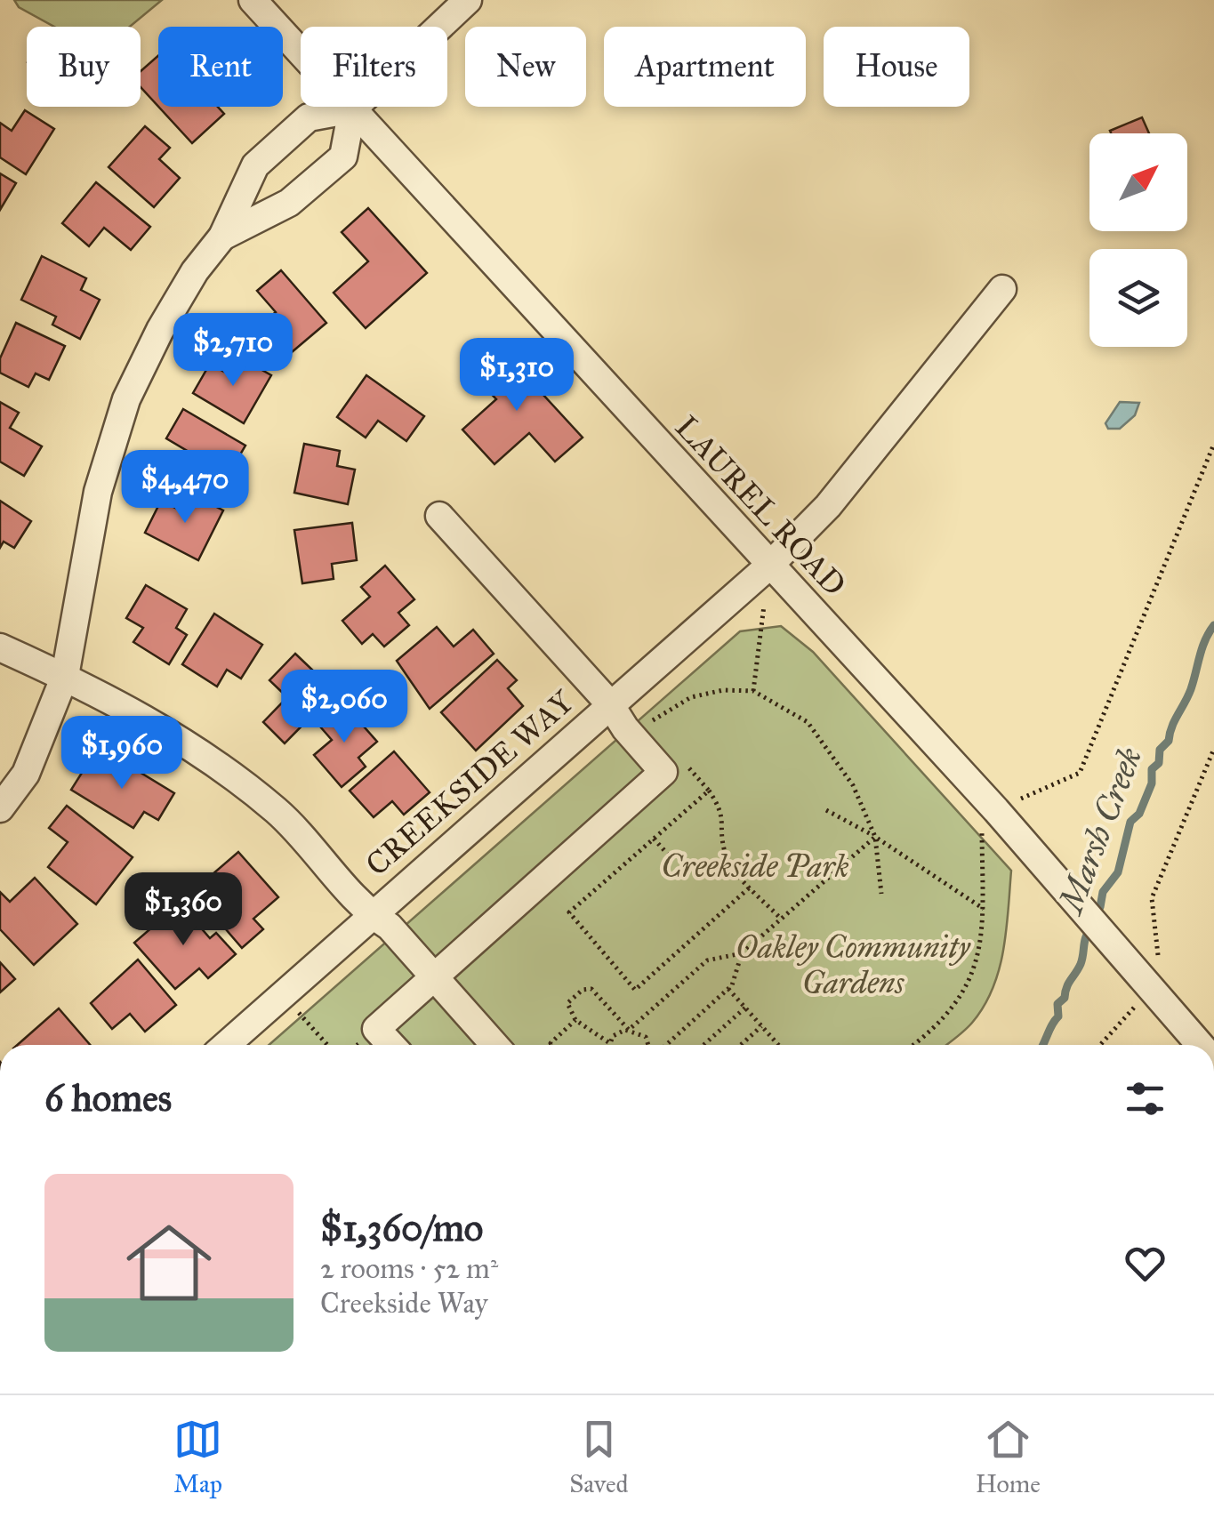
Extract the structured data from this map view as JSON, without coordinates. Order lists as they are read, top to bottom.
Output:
{
  "streets": {
    "street": ["LAUREL ROAD", "CREEKSIDE WAY"]
  },
  "crossings": [
    ["LAUREL ROAD", "CREEKSIDE WAY"]
  ],
  "water": ["Marsh Creek"],
  "parks": ["Creekside Park", "Oakley Community Gardens"],
  "north": "top right",
  "page": {
    "chip": [
      "Buy",
      "Rent",
      "Filters",
      "New",
      "Apartment",
      "House"
    ],
    "price": [
      "$2,710",
      "$1,310",
      "$4,470",
      "$2,060",
      "$1,960",
      "$1,360"
    ],
    "heading": "6 homes",
    "list": [
      {
        "name": "$1,360/mo",
        "note": "2 rooms · 52 m² · Creekside Way"
      }
    ],
    "tabs": ["Map", "Saved", "Home"]
  }
}
